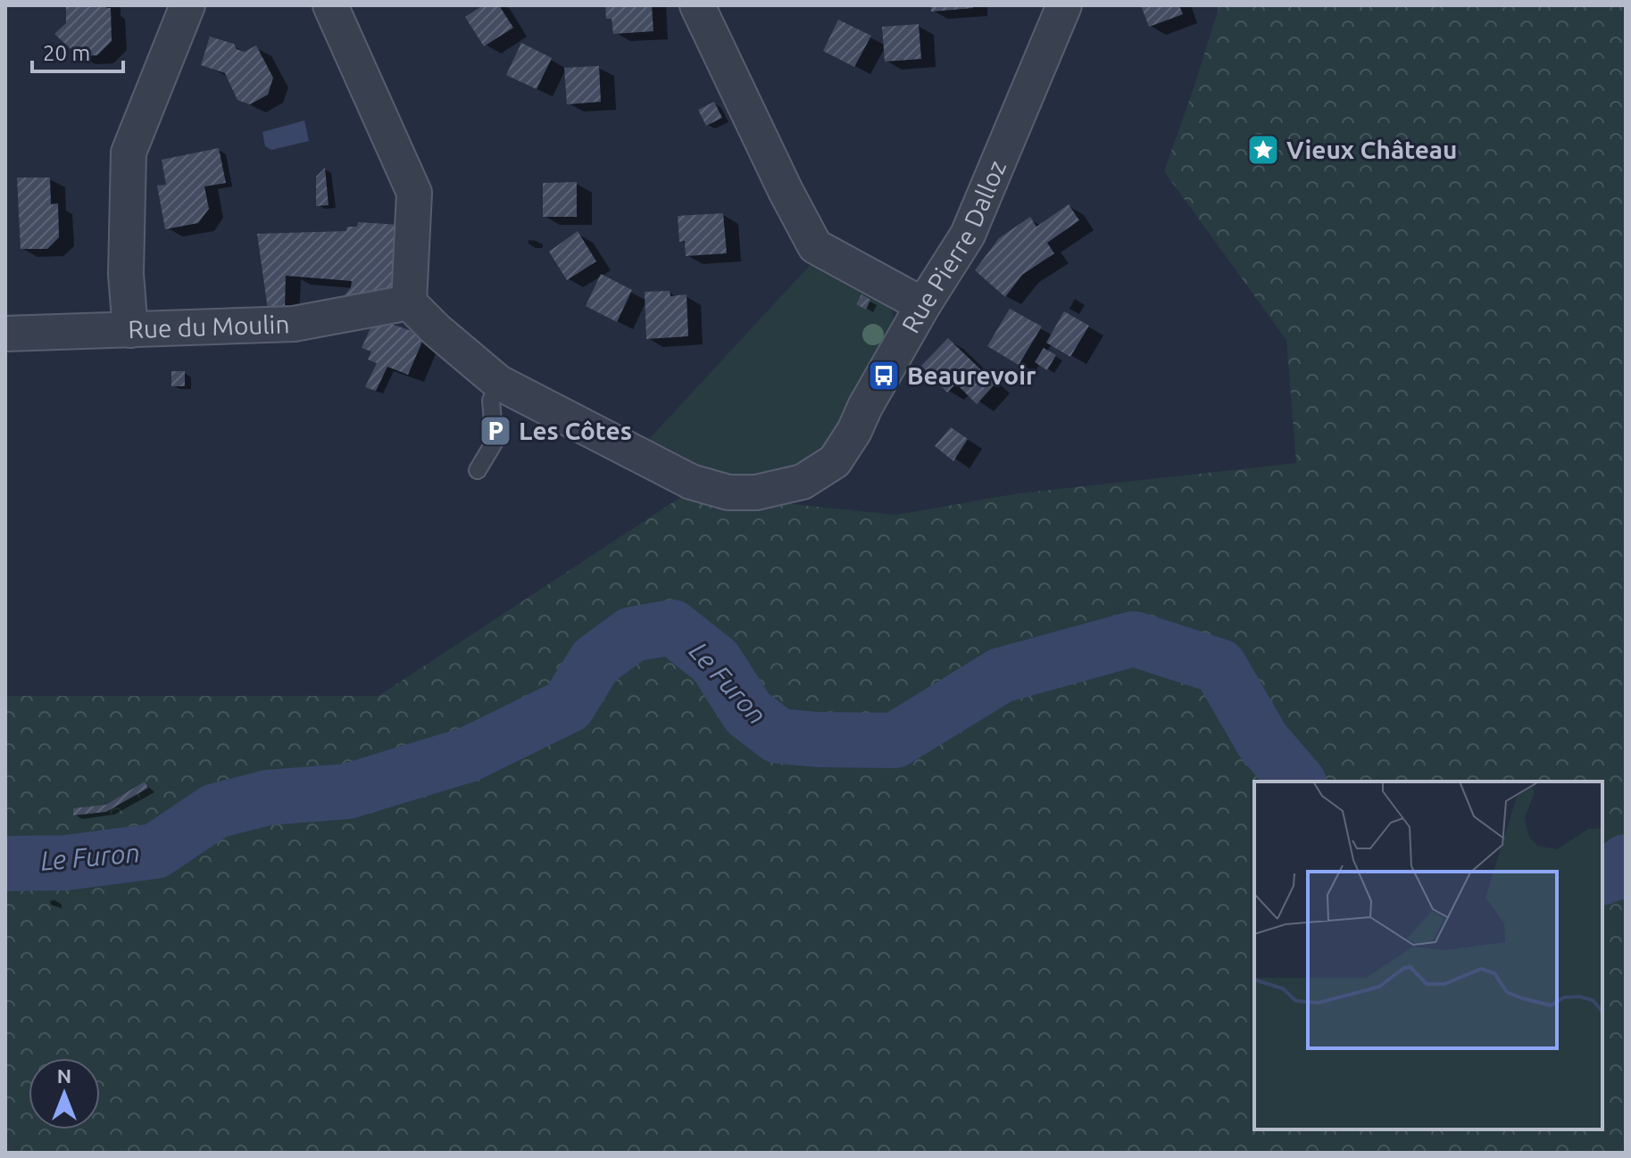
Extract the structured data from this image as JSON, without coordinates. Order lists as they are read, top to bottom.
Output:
{
  "streets": {
    "street": ["Rue Pierre Dalloz", "Rue du Moulin"]
  },
  "crossings": [
    ["Rue Pierre Dalloz", "Rue du Moulin"]
  ],
  "water": ["Le Furon"],
  "places": {
    "place": ["Vieux Château"],
    "bus stop": ["Beaurevoir"],
    "parking": ["Les Côtes"]
  },
  "scale_bar": "20 m",
  "north": "top"
}
